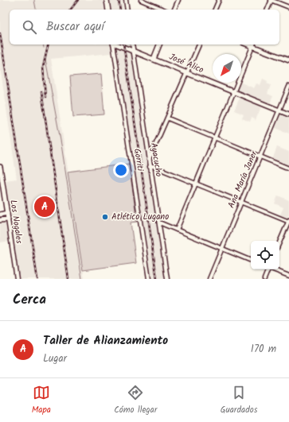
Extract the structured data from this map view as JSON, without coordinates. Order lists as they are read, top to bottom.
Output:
{
  "streets": {
    "street": [
      "José Alico",
      "Gorriti",
      "Ayacucho",
      "Ana María Janer",
      "Los Nogales"
    ]
  },
  "crossings": [
    ["José Alico", "Ayacucho"],
    ["José Alico", "Ana María Janer"]
  ],
  "places": ["Atlético Lugano"],
  "north": "bottom left",
  "page": {
    "search": "Buscar aquí",
    "pins": "A",
    "heading": "Cerca",
    "list": [
      {
        "mark": "A",
        "name": "Taller de Alianzamiento",
        "note": "Lugar",
        "value": "170 m"
      }
    ],
    "nav": ["Mapa", "Cómo llegar", "Guardados"]
  }
}
